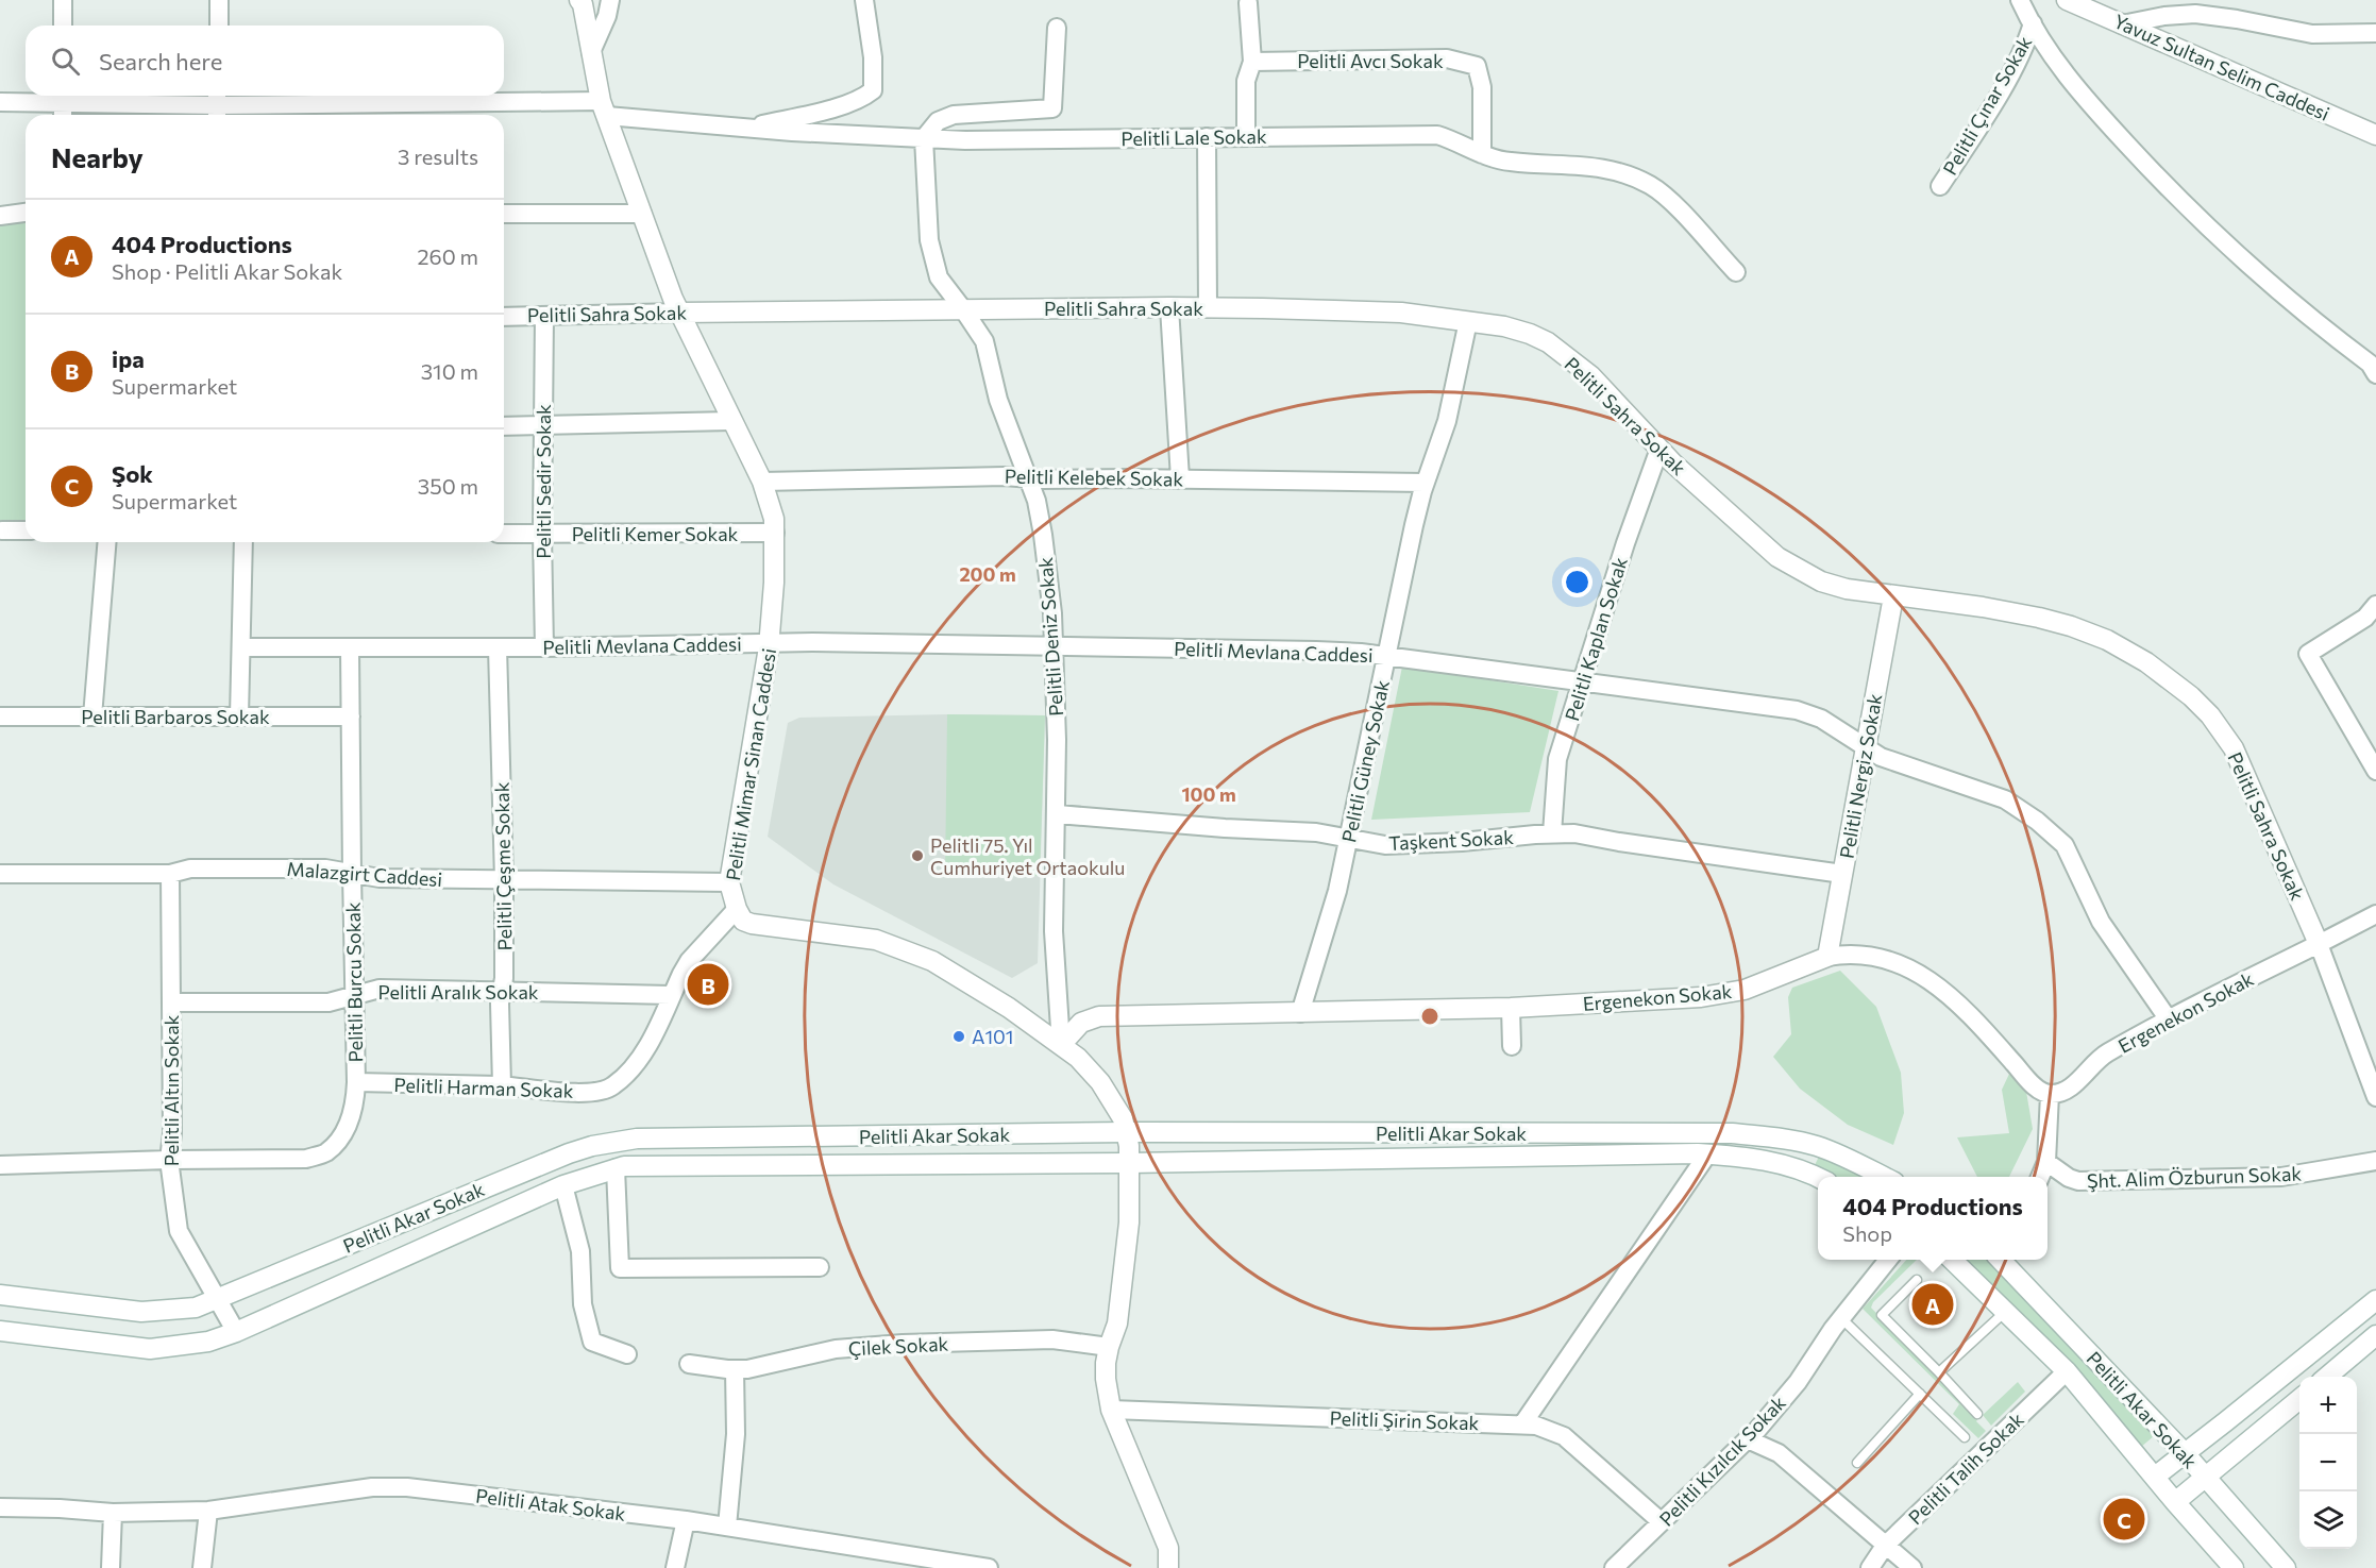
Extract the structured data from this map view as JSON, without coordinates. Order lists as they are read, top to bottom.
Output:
{
  "streets": {
    "street": [
      "Pelitli Avcı Sokak",
      "Yavuz Sultan Selim Caddesi",
      "Pelitli Çınar Sokak",
      "Pelitli Lale Sokak",
      "Pelitli Sahra Sokak",
      "Pelitli Kelebek Sokak",
      "Pelitli Sedir Sokak",
      "Pelitli Kemer Sokak",
      "Pelitli Deniz Sokak",
      "Pelitli Kaplan Sokak",
      "Pelitli Mevlana Caddesi",
      "Pelitli Barbaros Sokak",
      "Pelitli Güney Sokak",
      "Pelitli Mimar Sinan Caddesi",
      "Pelitli Nergiz Sokak",
      "Taşkent Sokak",
      "Pelitli Çeşme Sokak",
      "Malazgirt Caddesi",
      "Pelitli Burcu Sokak",
      "Pelitli Aralık Sokak",
      "Ergenekon Sokak",
      "Pelitli Harman Sokak",
      "Pelitli Altın Sokak",
      "Pelitli Akar Sokak",
      "Şht. Alim Özburun Sokak",
      "Çilek Sokak",
      "Pelitli Şirin Sokak",
      "Pelitli Kızılcık Sokak",
      "Pelitli Talih Sokak",
      "Pelitli Atak Sokak"
    ]
  },
  "crossings": [
    ["Pelitli Avcı Sokak", "Pelitli Lale Sokak"],
    ["Pelitli Lale Sokak", "Pelitli Deniz Sokak"],
    ["Pelitli Lale Sokak", "Pelitli Mimar Sinan Caddesi"],
    ["Pelitli Sahra Sokak", "Pelitli Sedir Sokak"],
    ["Pelitli Sahra Sokak", "Pelitli Deniz Sokak"],
    ["Pelitli Sahra Sokak", "Pelitli Kaplan Sokak"],
    ["Pelitli Sahra Sokak", "Pelitli Güney Sokak"],
    ["Pelitli Sahra Sokak", "Pelitli Mimar Sinan Caddesi"],
    ["Pelitli Sahra Sokak", "Pelitli Nergiz Sokak"],
    ["Pelitli Sahra Sokak", "Ergenekon Sokak"],
    ["Pelitli Kelebek Sokak", "Pelitli Deniz Sokak"],
    ["Pelitli Kelebek Sokak", "Pelitli Güney Sokak"],
    ["Pelitli Kelebek Sokak", "Pelitli Mimar Sinan Caddesi"],
    ["Pelitli Sedir Sokak", "Pelitli Kemer Sokak"],
    ["Pelitli Sedir Sokak", "Pelitli Mevlana Caddesi"],
    ["Pelitli Kemer Sokak", "Pelitli Mimar Sinan Caddesi"],
    ["Pelitli Deniz Sokak", "Pelitli Mevlana Caddesi"],
    ["Pelitli Deniz Sokak", "Pelitli Mimar Sinan Caddesi"],
    ["Pelitli Deniz Sokak", "Taşkent Sokak"],
    ["Pelitli Deniz Sokak", "Ergenekon Sokak"],
    ["Pelitli Kaplan Sokak", "Pelitli Mevlana Caddesi"],
    ["Pelitli Kaplan Sokak", "Taşkent Sokak"],
    ["Pelitli Mevlana Caddesi", "Pelitli Güney Sokak"],
    ["Pelitli Mevlana Caddesi", "Pelitli Mimar Sinan Caddesi"],
    ["Pelitli Mevlana Caddesi", "Pelitli Nergiz Sokak"],
    ["Pelitli Mevlana Caddesi", "Pelitli Çeşme Sokak"],
    ["Pelitli Mevlana Caddesi", "Pelitli Burcu Sokak"],
    ["Pelitli Mevlana Caddesi", "Ergenekon Sokak"],
    ["Pelitli Barbaros Sokak", "Pelitli Burcu Sokak"],
    ["Pelitli Güney Sokak", "Taşkent Sokak"],
    ["Pelitli Güney Sokak", "Ergenekon Sokak"],
    ["Pelitli Mimar Sinan Caddesi", "Malazgirt Caddesi"],
    ["Pelitli Mimar Sinan Caddesi", "Ergenekon Sokak"],
    ["Pelitli Mimar Sinan Caddesi", "Pelitli Akar Sokak"],
    ["Pelitli Mimar Sinan Caddesi", "Çilek Sokak"],
    ["Pelitli Mimar Sinan Caddesi", "Pelitli Şirin Sokak"],
    ["Pelitli Nergiz Sokak", "Taşkent Sokak"],
    ["Pelitli Nergiz Sokak", "Ergenekon Sokak"],
    ["Pelitli Çeşme Sokak", "Malazgirt Caddesi"],
    ["Pelitli Çeşme Sokak", "Pelitli Aralık Sokak"],
    ["Pelitli Çeşme Sokak", "Pelitli Harman Sokak"],
    ["Malazgirt Caddesi", "Pelitli Burcu Sokak"],
    ["Malazgirt Caddesi", "Pelitli Altın Sokak"],
    ["Pelitli Burcu Sokak", "Pelitli Aralık Sokak"],
    ["Pelitli Burcu Sokak", "Pelitli Harman Sokak"],
    ["Pelitli Burcu Sokak", "Pelitli Altın Sokak"],
    ["Pelitli Aralık Sokak", "Pelitli Harman Sokak"],
    ["Pelitli Aralık Sokak", "Pelitli Altın Sokak"],
    ["Pelitli Altın Sokak", "Pelitli Akar Sokak"],
    ["Pelitli Akar Sokak", "Pelitli Talih Sokak"],
    ["Pelitli Şirin Sokak", "Pelitli Kızılcık Sokak"]
  ],
  "places": ["Pelitli 75. Yıl Cumhuriyet Ortaokulu", "A101"],
  "page": {
    "search": "Search here",
    "heading": ["Nearby", "3 results"],
    "list": [
      {
        "mark": "A",
        "name": "404 Productions",
        "note": "Shop · Pelitli Akar Sokak",
        "value": "260 m"
      },
      {
        "mark": "B",
        "name": "ipa",
        "note": "Supermarket",
        "value": "310 m"
      },
      {
        "mark": "C",
        "name": "Şok",
        "note": "Supermarket",
        "value": "350 m"
      }
    ],
    "pins": ["B", "A", "C"],
    "popup": ["404 Productions", "Shop"],
    "map_buttons": ["+", "−"]
  },
  "rings": ["200 m", "100 m"]
}
